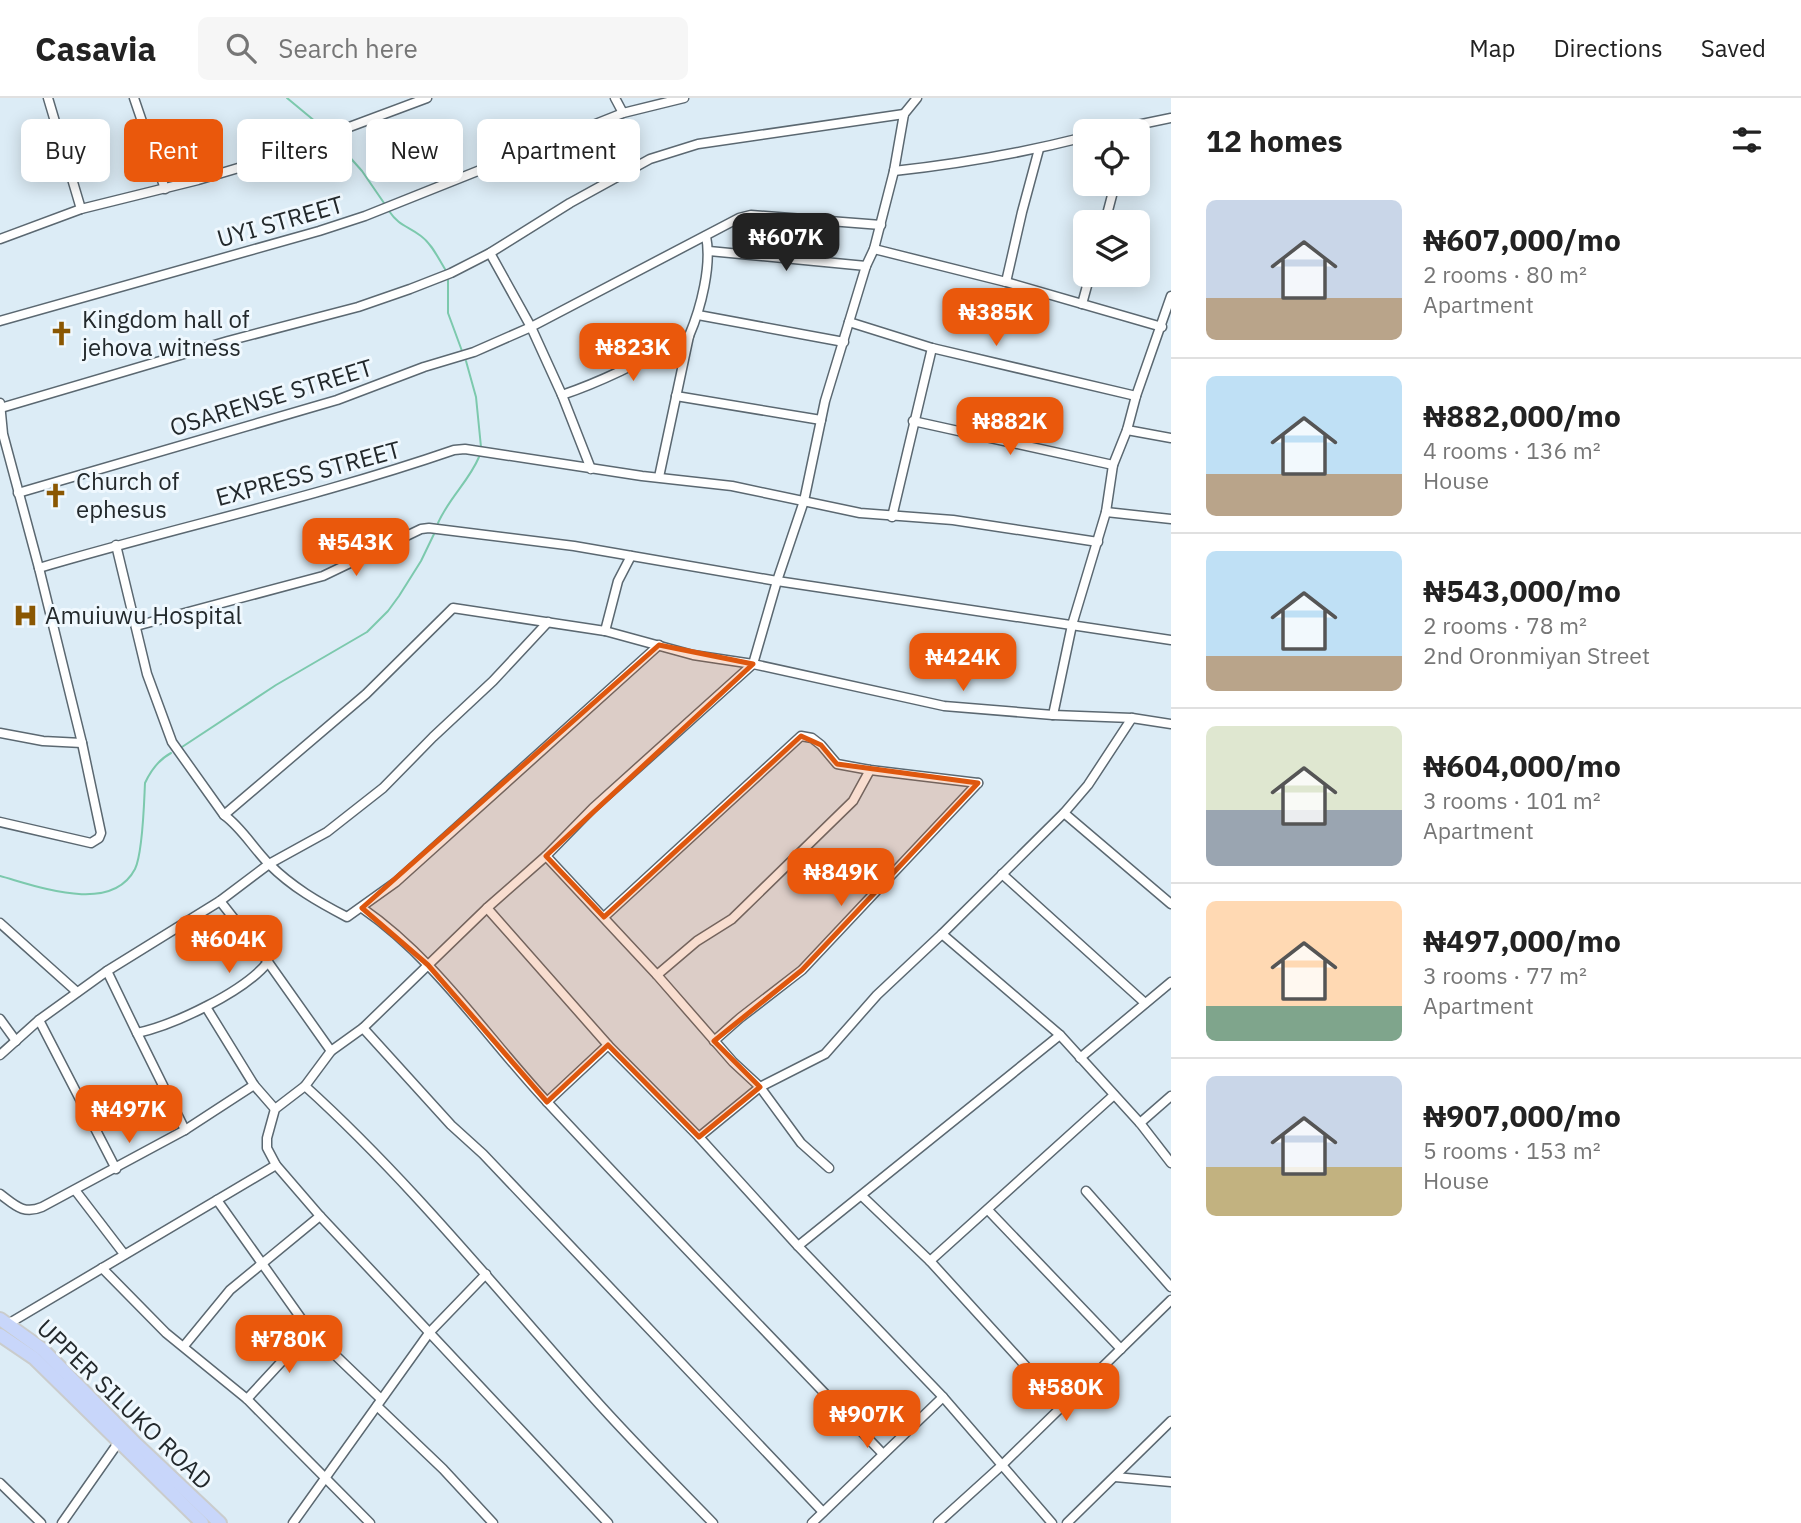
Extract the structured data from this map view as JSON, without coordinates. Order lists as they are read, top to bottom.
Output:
{
  "streets": {
    "main road": ["UPPER SILUKO ROAD"],
    "street": ["UYI STREET", "OSARENSE STREET", "EXPRESS STREET"]
  },
  "places": {
    "church": ["Kingdom hall of jehova witness", "Church of ephesus"],
    "hospital": ["Amuiuwu Hospital"]
  },
  "page": {
    "header": "Casavia",
    "search": "Search here",
    "nav": ["Map", "Directions", "Saved"],
    "heading": "12 homes",
    "chip": [
      "Buy",
      "Rent",
      "Filters",
      "New",
      "Apartment"
    ],
    "list": [
      {
        "name": "₦607,000/mo",
        "note": "2 rooms · 80 m² · Apartment"
      },
      {
        "name": "₦882,000/mo",
        "note": "4 rooms · 136 m² · House"
      },
      {
        "name": "₦543,000/mo",
        "note": "2 rooms · 78 m² · 2nd Oronmiyan Street"
      },
      {
        "name": "₦604,000/mo",
        "note": "3 rooms · 101 m² · Apartment"
      },
      {
        "name": "₦497,000/mo",
        "note": "3 rooms · 77 m² · Apartment"
      },
      {
        "name": "₦907,000/mo",
        "note": "5 rooms · 153 m² · House"
      }
    ],
    "price": [
      "₦607K",
      "₦385K",
      "₦823K",
      "₦882K",
      "₦543K",
      "₦424K",
      "₦849K",
      "₦604K",
      "₦497K",
      "₦780K",
      "₦580K",
      "₦907K"
    ]
  }
}
